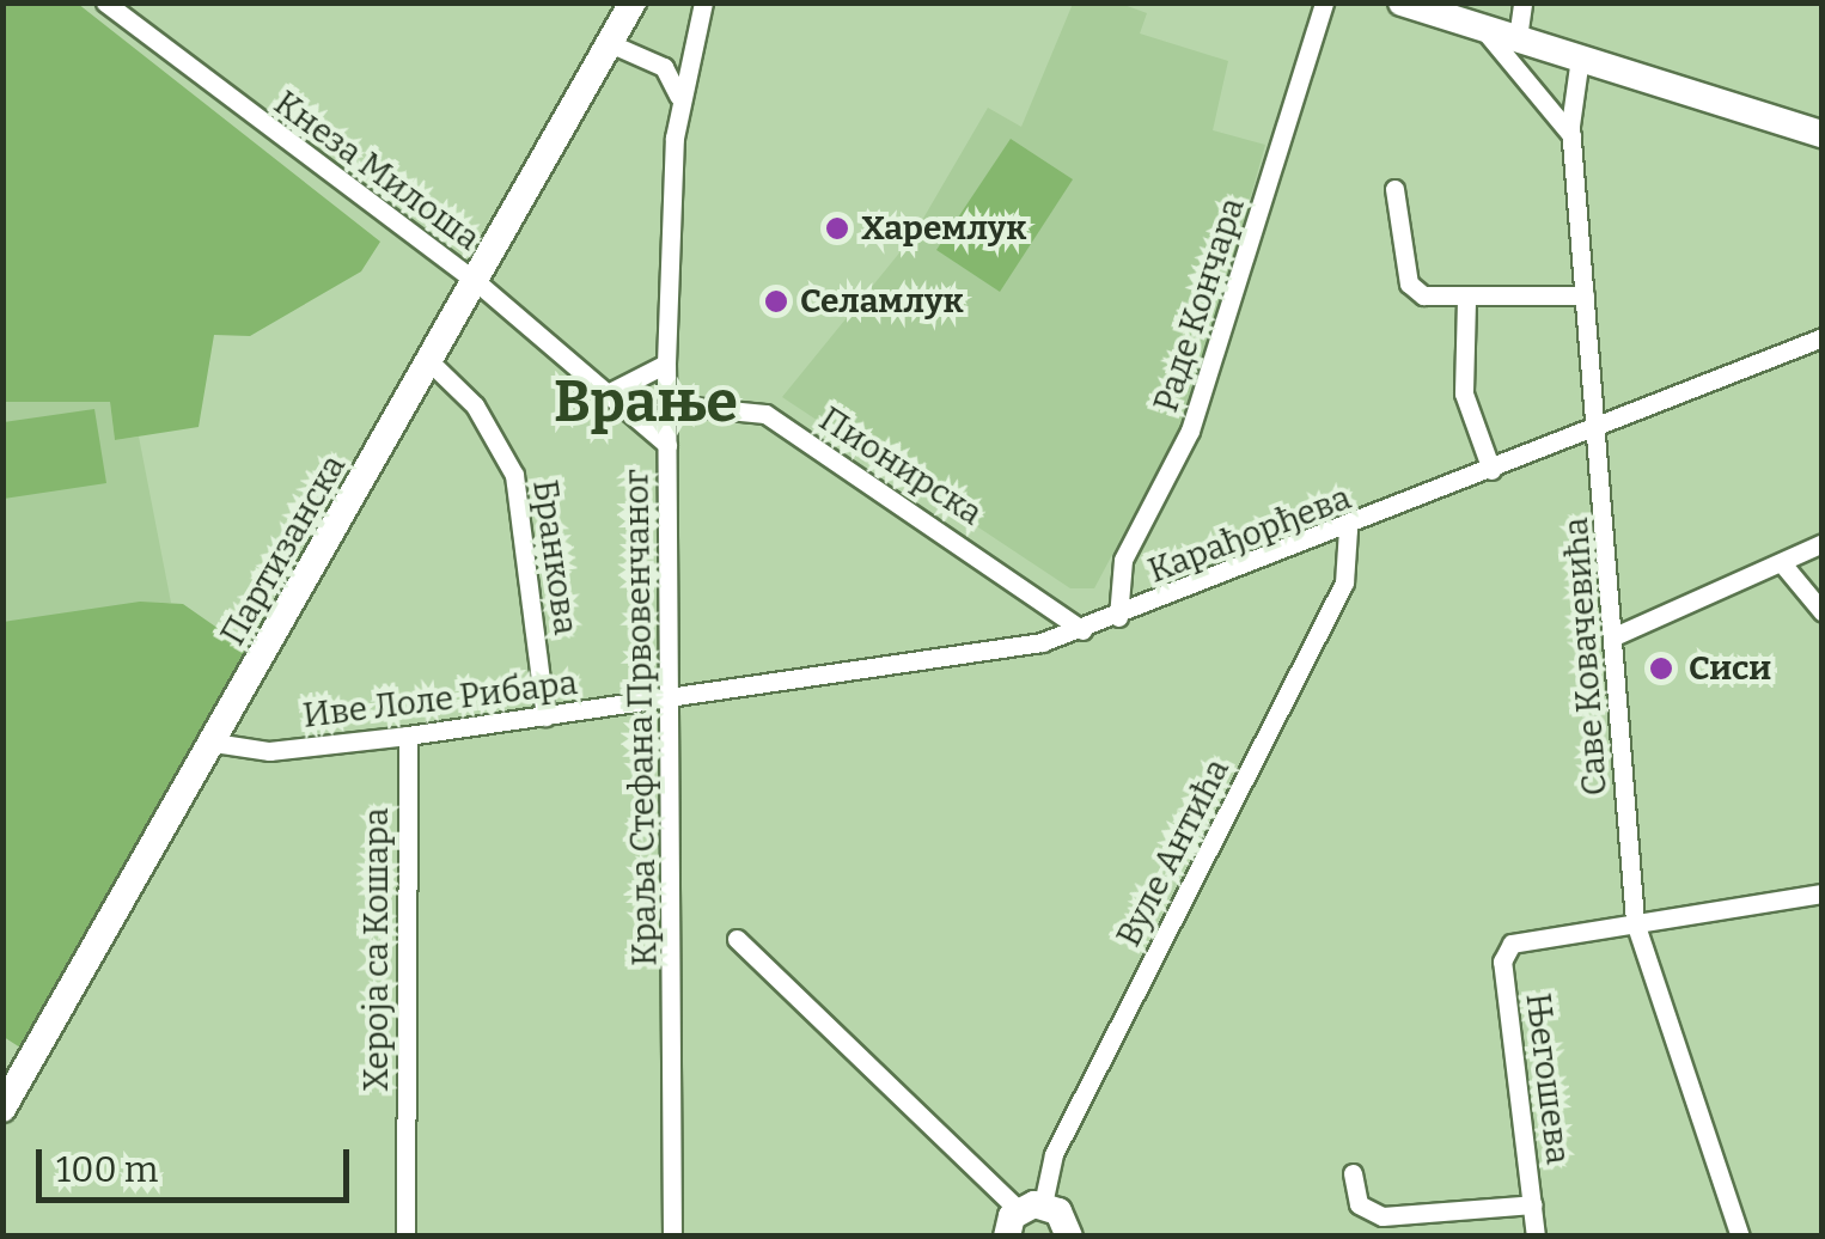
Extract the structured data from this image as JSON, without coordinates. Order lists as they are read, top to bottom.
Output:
{
  "streets": {
    "main road": ["Партизанска"],
    "street": [
      "Кнеза Милоша",
      "Раде Кончара",
      "Пионирска",
      "Карађорђева",
      "Бранкова",
      "Саве Ковачевића",
      "Иве Лоле Рибара",
      "Краља Стефана Првовенчаног",
      "Вуле Антића",
      "Хероја са Кошара",
      "Његошева"
    ]
  },
  "crossings": [
    ["Кнеза Милоша", "Партизанска"],
    ["Кнеза Милоша", "Краља Стефана Првовенчаног"],
    ["Раде Кончара", "Карађорђева"],
    ["Пионирска", "Карађорђева"],
    ["Пионирска", "Краља Стефана Првовенчаног"],
    ["Карађорђева", "Саве Ковачевића"],
    ["Карађорђева", "Иве Лоле Рибара"],
    ["Карађорђева", "Краља Стефана Првовенчаног"],
    ["Карађорђева", "Вуле Антића"],
    ["Партизанска", "Бранкова"],
    ["Партизанска", "Иве Лоле Рибара"],
    ["Бранкова", "Иве Лоле Рибара"],
    ["Саве Ковачевића", "Његошева"],
    ["Иве Лоле Рибара", "Краља Стефана Првовенчаног"],
    ["Иве Лоле Рибара", "Хероја са Кошара"]
  ],
  "districts": ["Врање"],
  "places": ["Харемлук", "Селамлук", "Сиси"],
  "scale_bar": "100 m"
}
